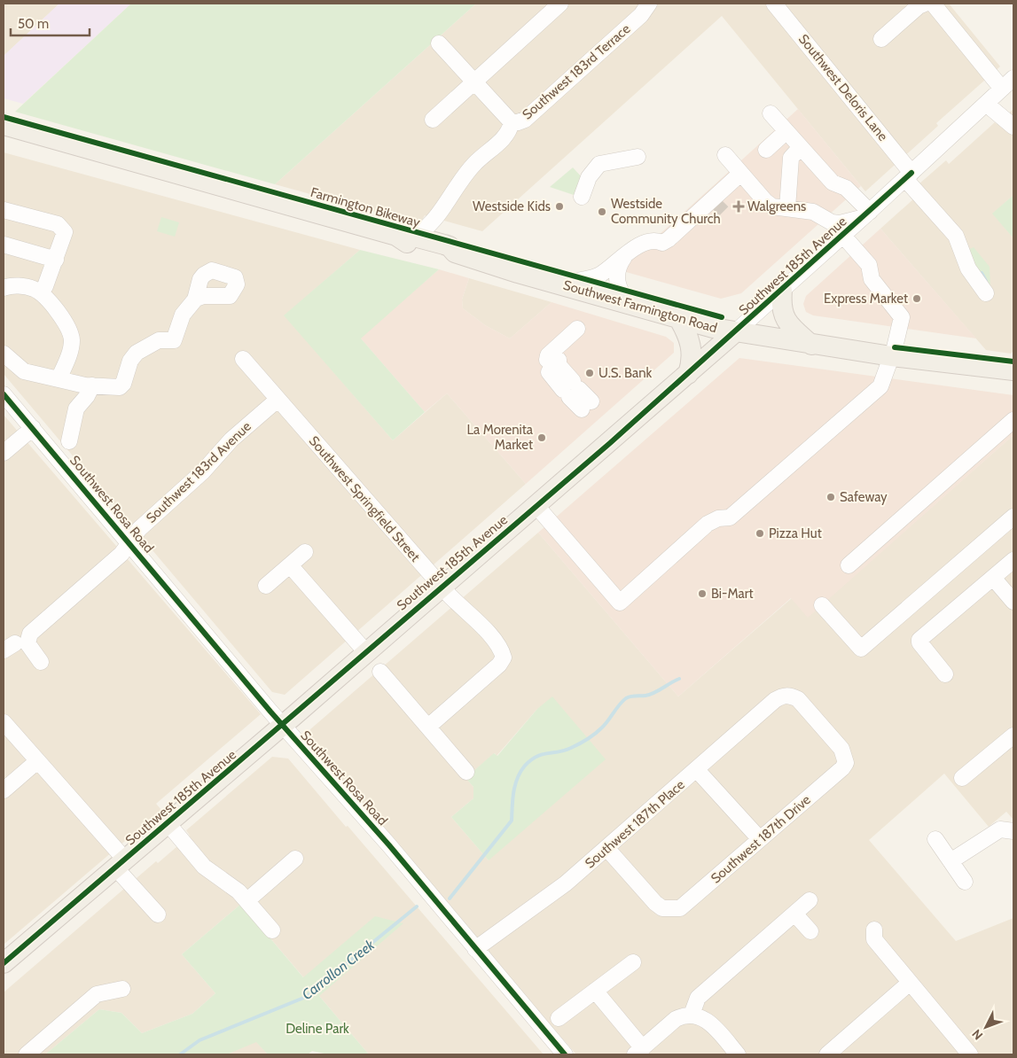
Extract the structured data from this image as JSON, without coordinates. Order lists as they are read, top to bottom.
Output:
{
  "streets": {
    "main road": ["Southwest 185th Avenue", "Southwest Farmington Road"],
    "street": [
      "Southwest 183rd Terrace",
      "Southwest Deloris Lane",
      "Southwest 183rd Avenue",
      "Southwest Springfield Street",
      "Southwest Rosa Road",
      "Southwest 187th Place",
      "Southwest 187th Drive"
    ],
    "cycle path": ["Farmington Bikeway"]
  },
  "crossings": [
    ["Southwest 183rd Terrace", "Southwest Farmington Road"],
    ["Southwest Deloris Lane", "Southwest 185th Avenue"],
    ["Southwest 185th Avenue", "Southwest Farmington Road"],
    ["Southwest 185th Avenue", "Southwest Springfield Street"],
    ["Southwest 185th Avenue", "Southwest Rosa Road"],
    ["Southwest 183rd Avenue", "Southwest Springfield Street"],
    ["Southwest 183rd Avenue", "Southwest Rosa Road"],
    ["Southwest Rosa Road", "Southwest 187th Place"],
    ["Southwest 187th Place", "Southwest 187th Drive"]
  ],
  "water": ["Carrollon Creek"],
  "parks": ["Deline Park"],
  "places": {
    "other": [
      "Westside Kids",
      "Westside Community Church",
      "Express Market",
      "U.S. Bank",
      "La Morenita Market",
      "Safeway",
      "Pizza Hut",
      "Bi-Mart"
    ],
    "health": ["Walgreens"]
  },
  "scale_bar": "50 m",
  "north": "bottom left"
}
